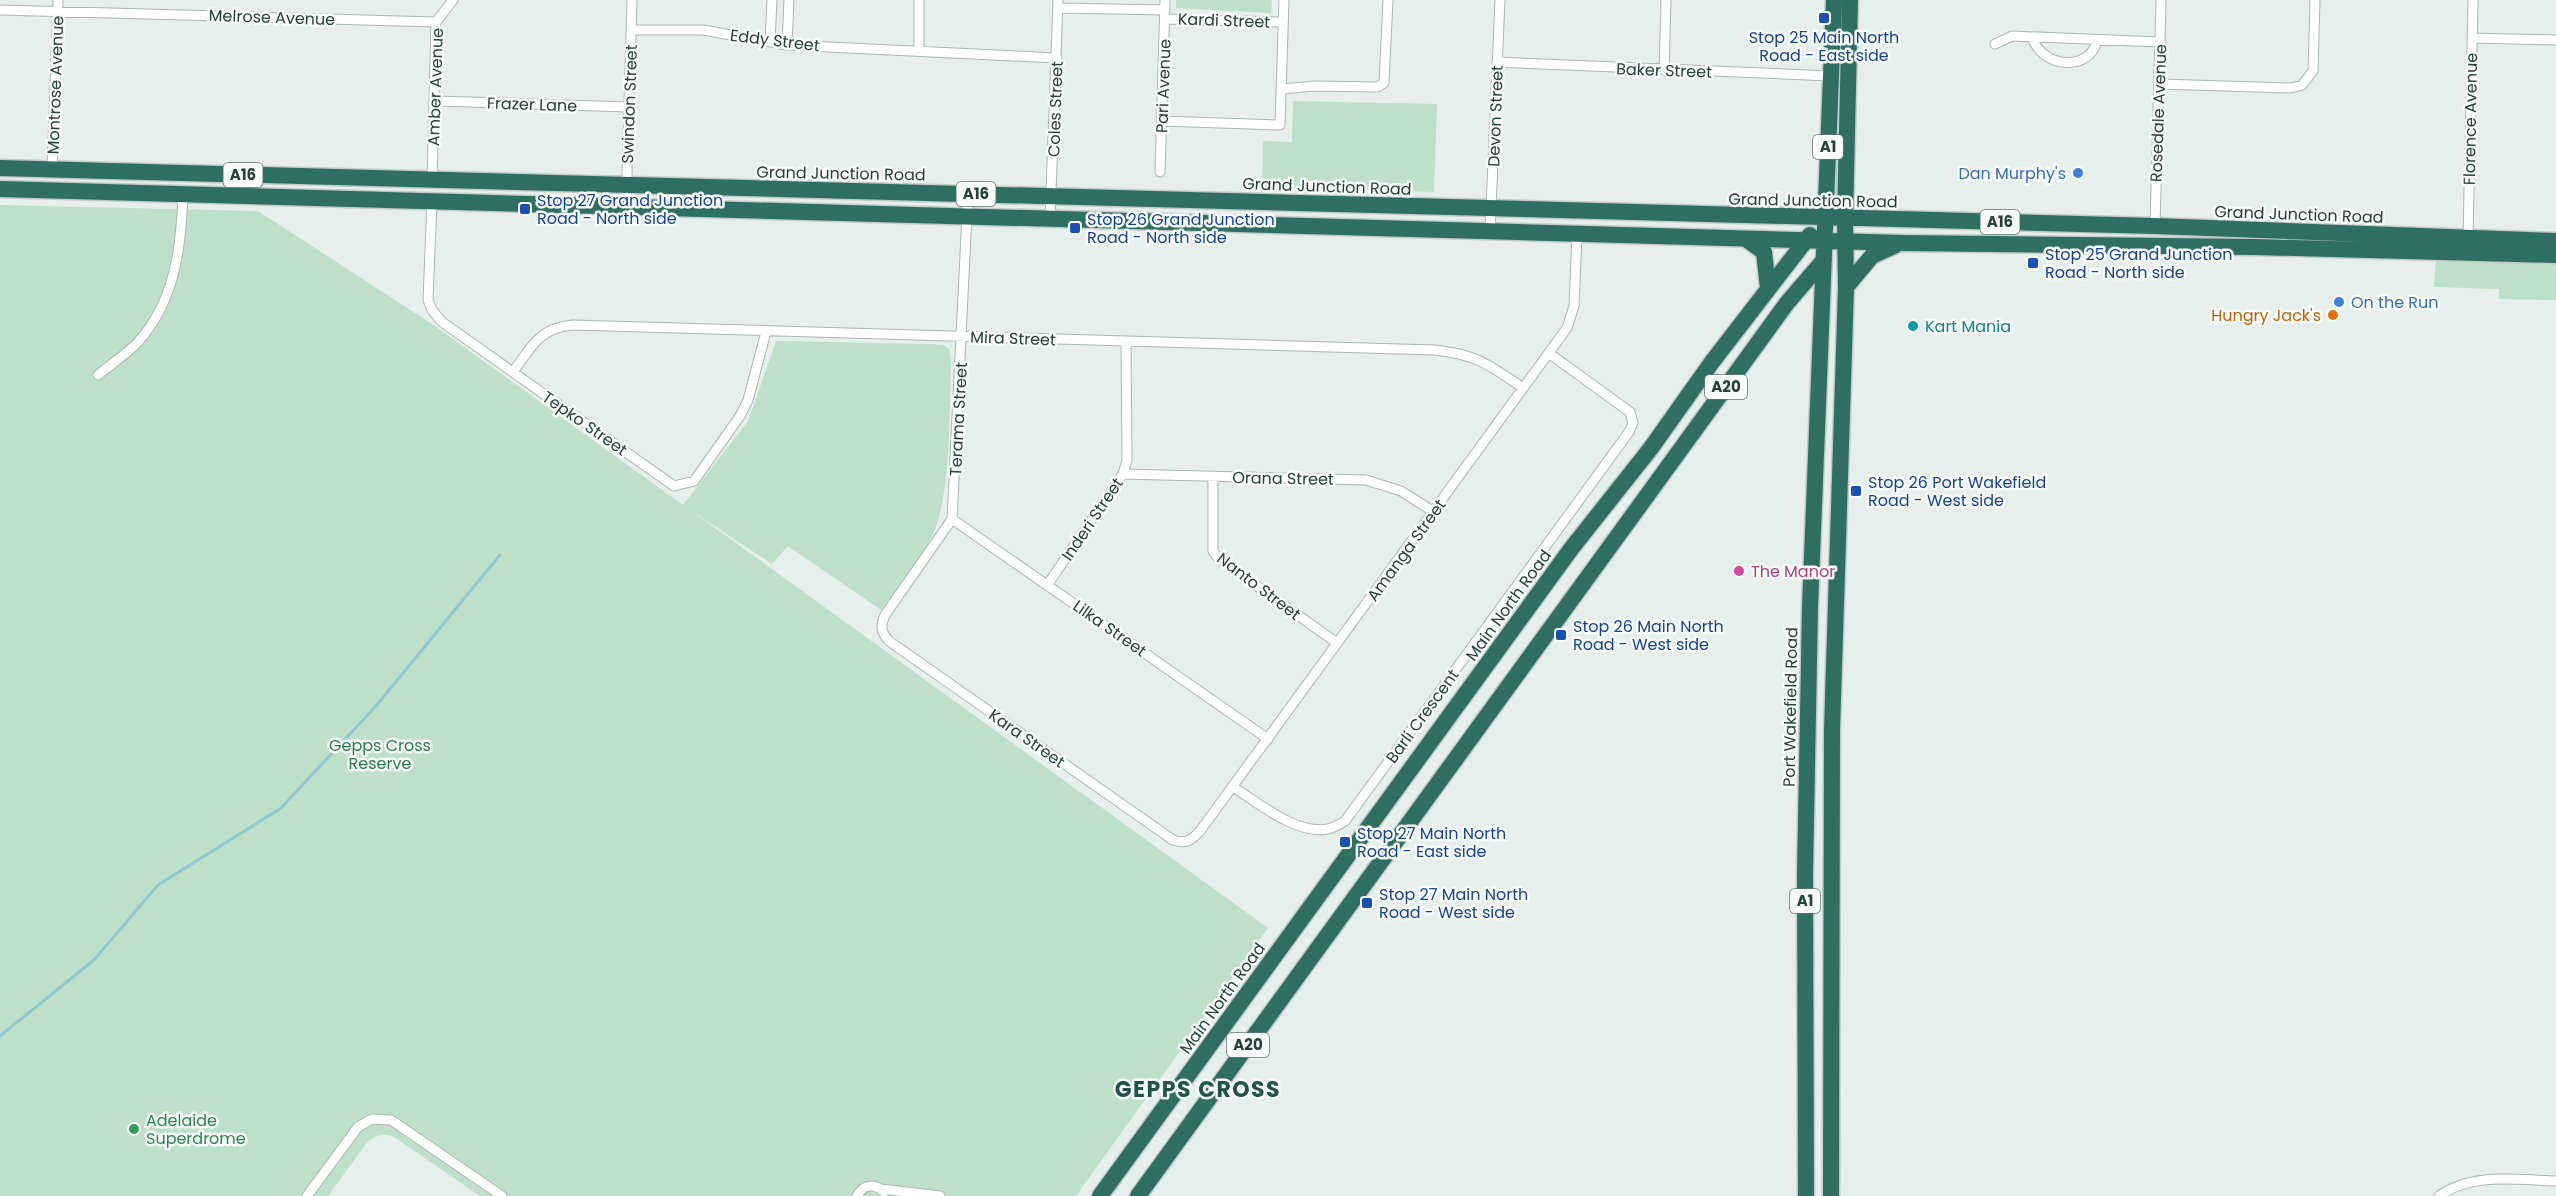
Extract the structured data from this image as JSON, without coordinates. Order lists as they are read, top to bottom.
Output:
{
  "streets": {
    "highway": [
      "A1",
      "Grand Junction Road",
      "A16",
      "A20",
      "Main North Road",
      "Port Wakefield Road"
    ],
    "street": [
      "Melrose Avenue",
      "Kardi Street",
      "Eddy Street",
      "Baker Street",
      "Montrose Avenue",
      "Pari Avenue",
      "Amber Avenue",
      "Frazer Lane",
      "Swindon Street",
      "Coles Street",
      "Rosedale Avenue",
      "Devon Street",
      "Florence Avenue",
      "Mira Street",
      "Terama Street",
      "Tepko Street",
      "Orana Street",
      "Inderi Street",
      "Amanga Street",
      "Nanto Street",
      "Lilka Street",
      "Barli Crescent",
      "Kara Street"
    ]
  },
  "crossings": [
    ["Melrose Avenue", "Montrose Avenue"],
    ["Melrose Avenue", "Amber Avenue"],
    ["Kardi Street", "Pari Avenue"],
    ["Kardi Street", "Coles Street"],
    ["Eddy Street", "Swindon Street"],
    ["Eddy Street", "Coles Street"],
    ["Baker Street", "Devon Street"],
    ["Baker Street", "A1"],
    ["Montrose Avenue", "Grand Junction Road"],
    ["Amber Avenue", "Frazer Lane"],
    ["Amber Avenue", "Grand Junction Road"],
    ["Frazer Lane", "Swindon Street"],
    ["Swindon Street", "Grand Junction Road"],
    ["Coles Street", "Grand Junction Road"],
    ["Rosedale Avenue", "Grand Junction Road"],
    ["Devon Street", "Grand Junction Road"],
    ["Florence Avenue", "Grand Junction Road"],
    ["A1", "Grand Junction Road"],
    ["A1", "A20"],
    ["A1", "Main North Road"],
    ["A1", "Port Wakefield Road"],
    ["Grand Junction Road", "A20"],
    ["Grand Junction Road", "Terama Street"],
    ["Grand Junction Road", "Tepko Street"],
    ["Grand Junction Road", "Amanga Street"],
    ["Grand Junction Road", "Main North Road"],
    ["Grand Junction Road", "Port Wakefield Road"],
    ["Mira Street", "Terama Street"],
    ["Mira Street", "Tepko Street"],
    ["Mira Street", "Inderi Street"],
    ["Mira Street", "Amanga Street"],
    ["A20", "Port Wakefield Road"],
    ["Terama Street", "Lilka Street"],
    ["Terama Street", "Kara Street"],
    ["Orana Street", "Inderi Street"],
    ["Orana Street", "Amanga Street"],
    ["Orana Street", "Nanto Street"],
    ["Inderi Street", "Lilka Street"],
    ["Amanga Street", "Nanto Street"],
    ["Amanga Street", "Lilka Street"],
    ["Amanga Street", "Barli Crescent"],
    ["Amanga Street", "Kara Street"],
    ["Main North Road", "Port Wakefield Road"],
    ["Lilka Street", "Kara Street"]
  ],
  "districts": ["GEPPS CROSS"],
  "parks": ["Gepps Cross Reserve"],
  "places": {
    "transit": [
      "Stop 25 Main North Road - East side",
      "Stop 27 Grand Junction Road - North side",
      "Stop 26 Grand Junction Road - North side",
      "Stop 25 Grand Junction Road - North side",
      "Stop 26 Port Wakefield Road - West side",
      "Stop 26 Main North Road - West side",
      "Stop 27 Main North Road - East side",
      "Stop 27 Main North Road - West side"
    ],
    "other": [
      "Dan Murphy's",
      "On the Run",
      "Hungry Jack's",
      "Kart Mania",
      "The Manor",
      "Adelaide Superdrome"
    ]
  }
}
